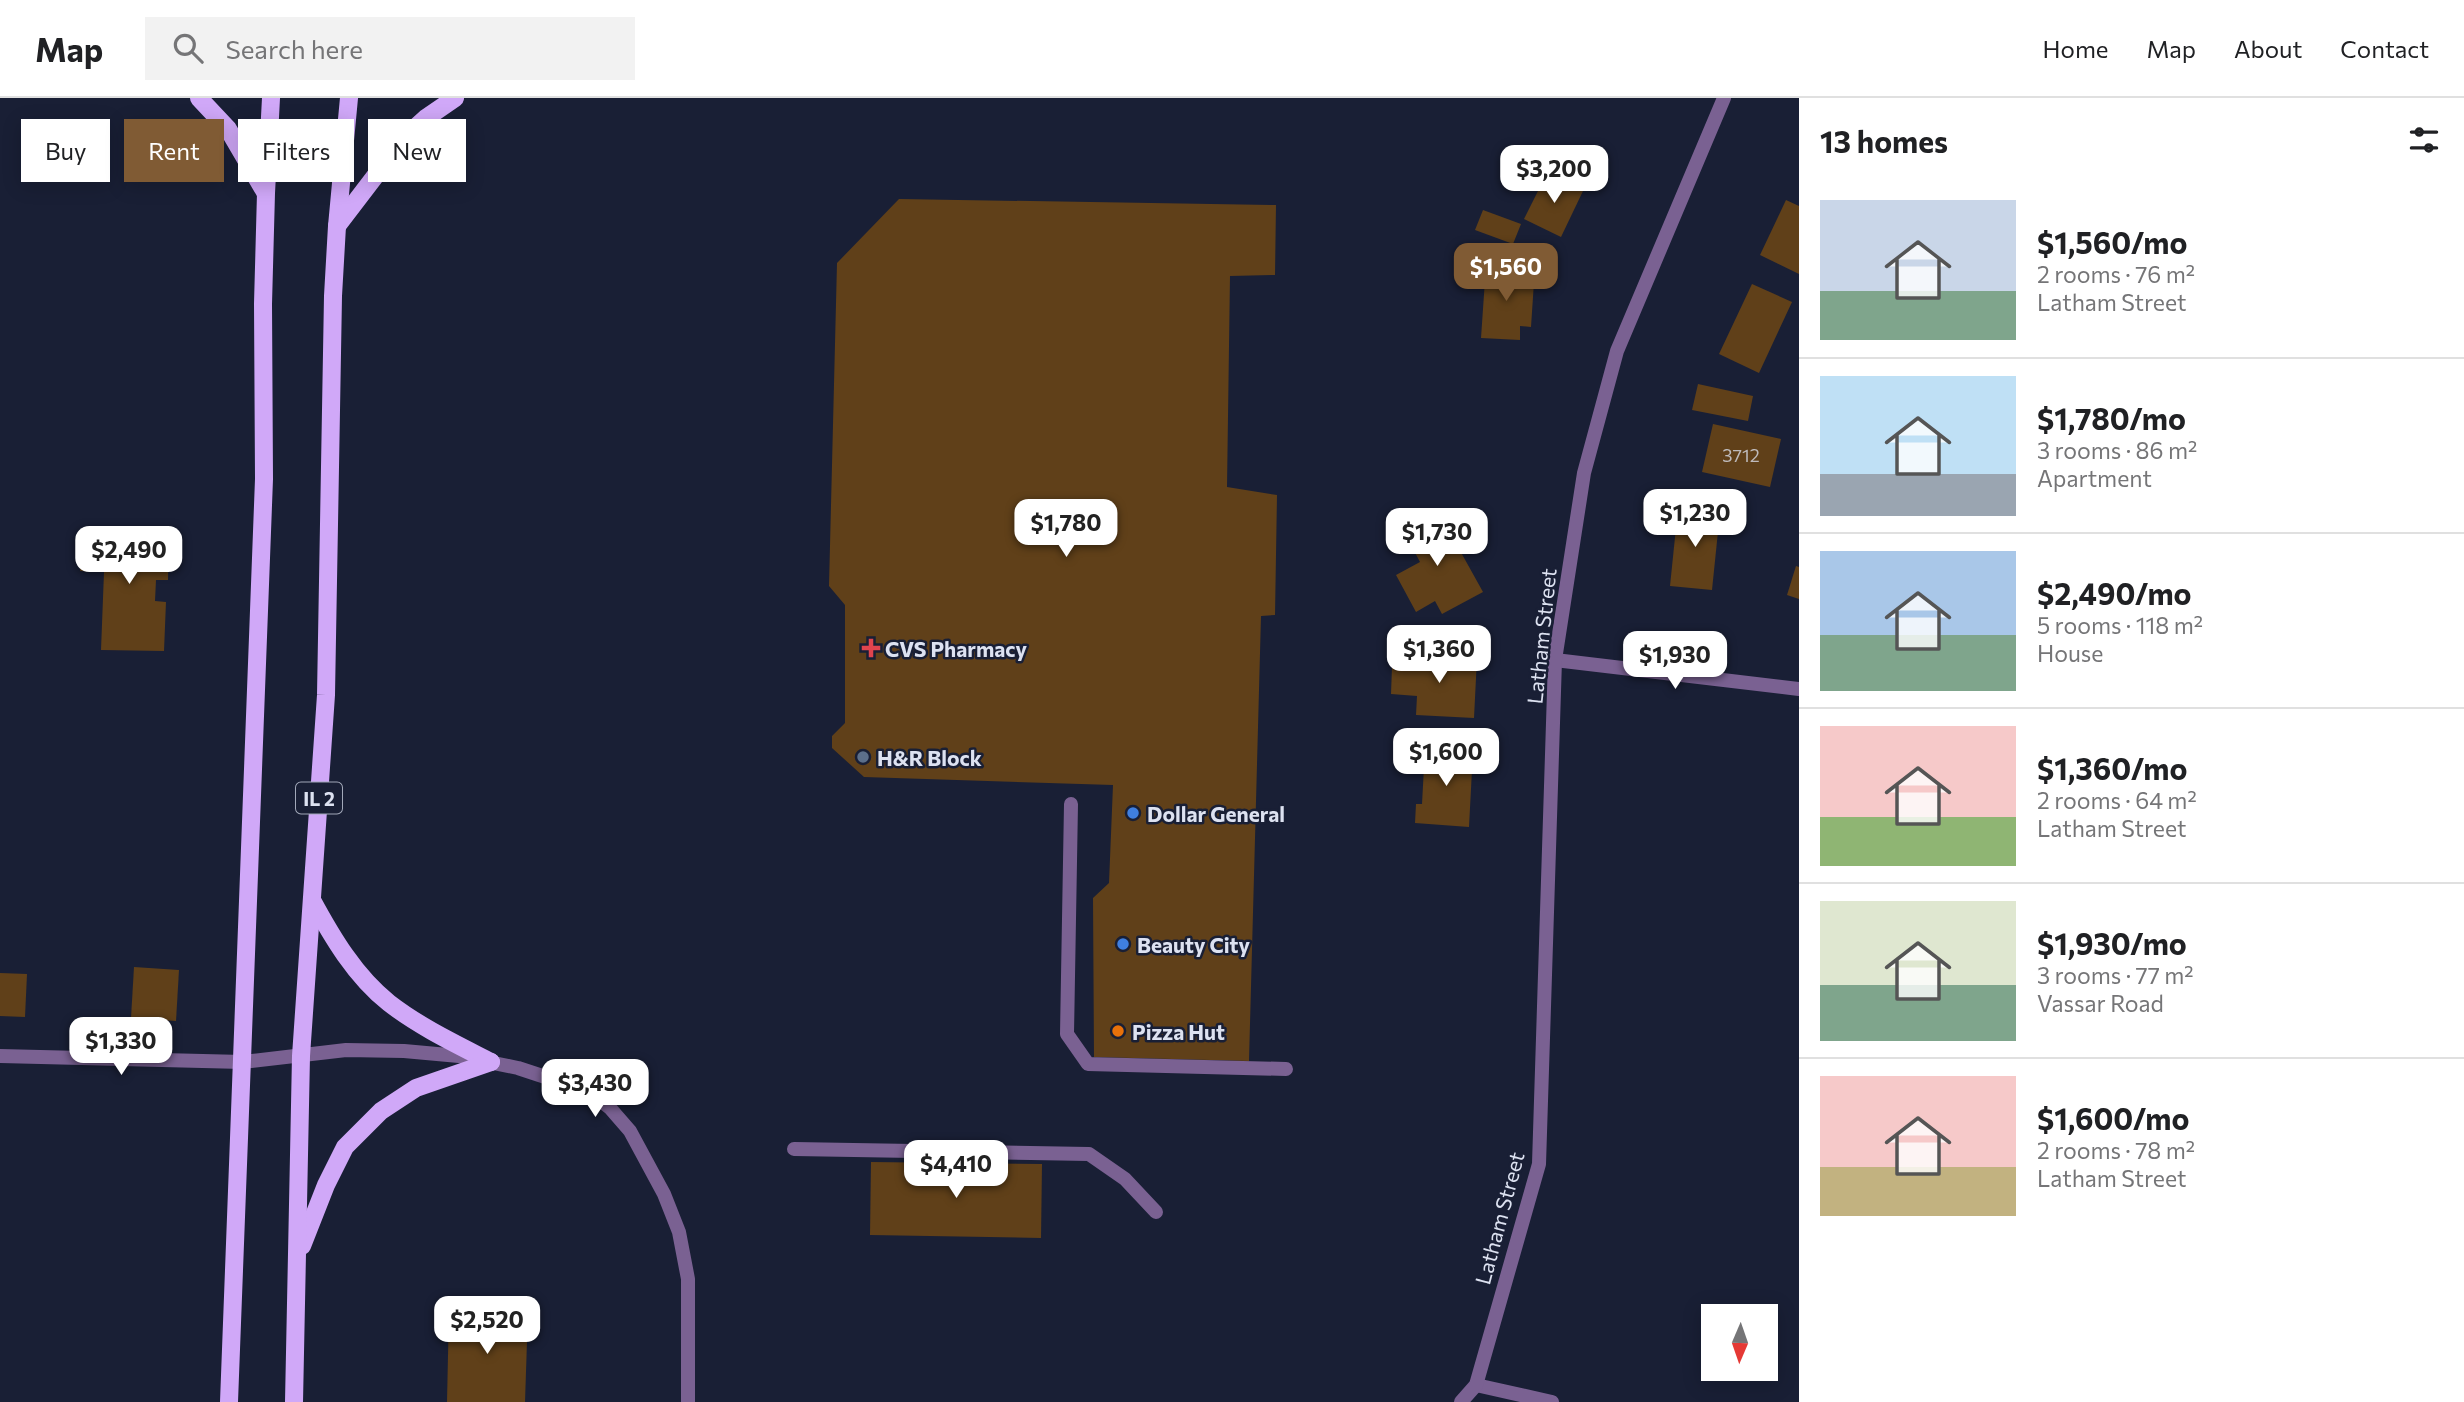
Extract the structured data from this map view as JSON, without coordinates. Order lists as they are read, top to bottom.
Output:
{
  "streets": {
    "main road": ["IL 2"],
    "street": ["Latham Street"]
  },
  "places": {
    "health": ["CVS Pharmacy"],
    "other": [
      "H&R Block",
      "Dollar General",
      "Beauty City",
      "Pizza Hut"
    ]
  },
  "house_numbers": ["3712"],
  "north": "bottom",
  "page": {
    "header": "Map",
    "search": "Search here",
    "nav": [
      "Home",
      "Map",
      "About",
      "Contact"
    ],
    "heading": "13 homes",
    "chip": [
      "Buy",
      "Rent",
      "Filters",
      "New"
    ],
    "price": [
      "$3,200",
      "$1,560",
      "$1,230",
      "$1,780",
      "$1,730",
      "$2,490",
      "$1,360",
      "$1,930",
      "$1,600",
      "$1,330",
      "$3,430",
      "$4,410",
      "$2,520"
    ],
    "list": [
      {
        "name": "$1,560/mo",
        "note": "2 rooms · 76 m² · Latham Street"
      },
      {
        "name": "$1,780/mo",
        "note": "3 rooms · 86 m² · Apartment"
      },
      {
        "name": "$2,490/mo",
        "note": "5 rooms · 118 m² · House"
      },
      {
        "name": "$1,360/mo",
        "note": "2 rooms · 64 m² · Latham Street"
      },
      {
        "name": "$1,930/mo",
        "note": "3 rooms · 77 m² · Vassar Road"
      },
      {
        "name": "$1,600/mo",
        "note": "2 rooms · 78 m² · Latham Street"
      }
    ]
  }
}
